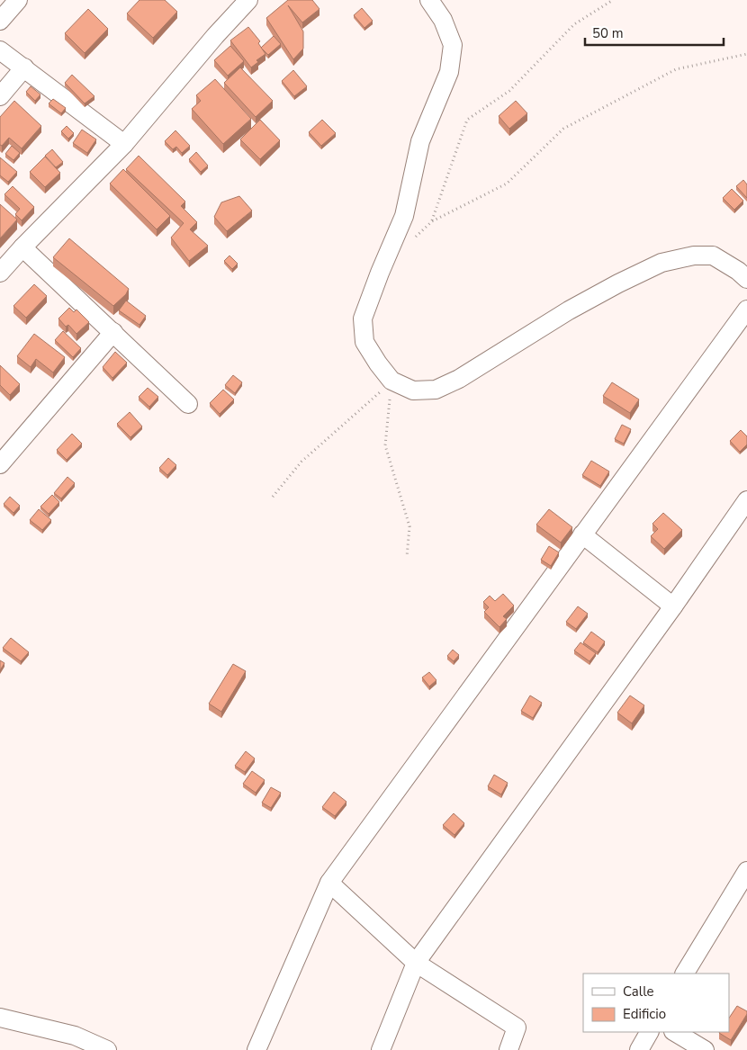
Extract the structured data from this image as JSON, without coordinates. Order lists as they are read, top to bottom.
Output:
{
  "legend": ["Calle", "Edificio"],
  "scale_bar": "50 m"
}
